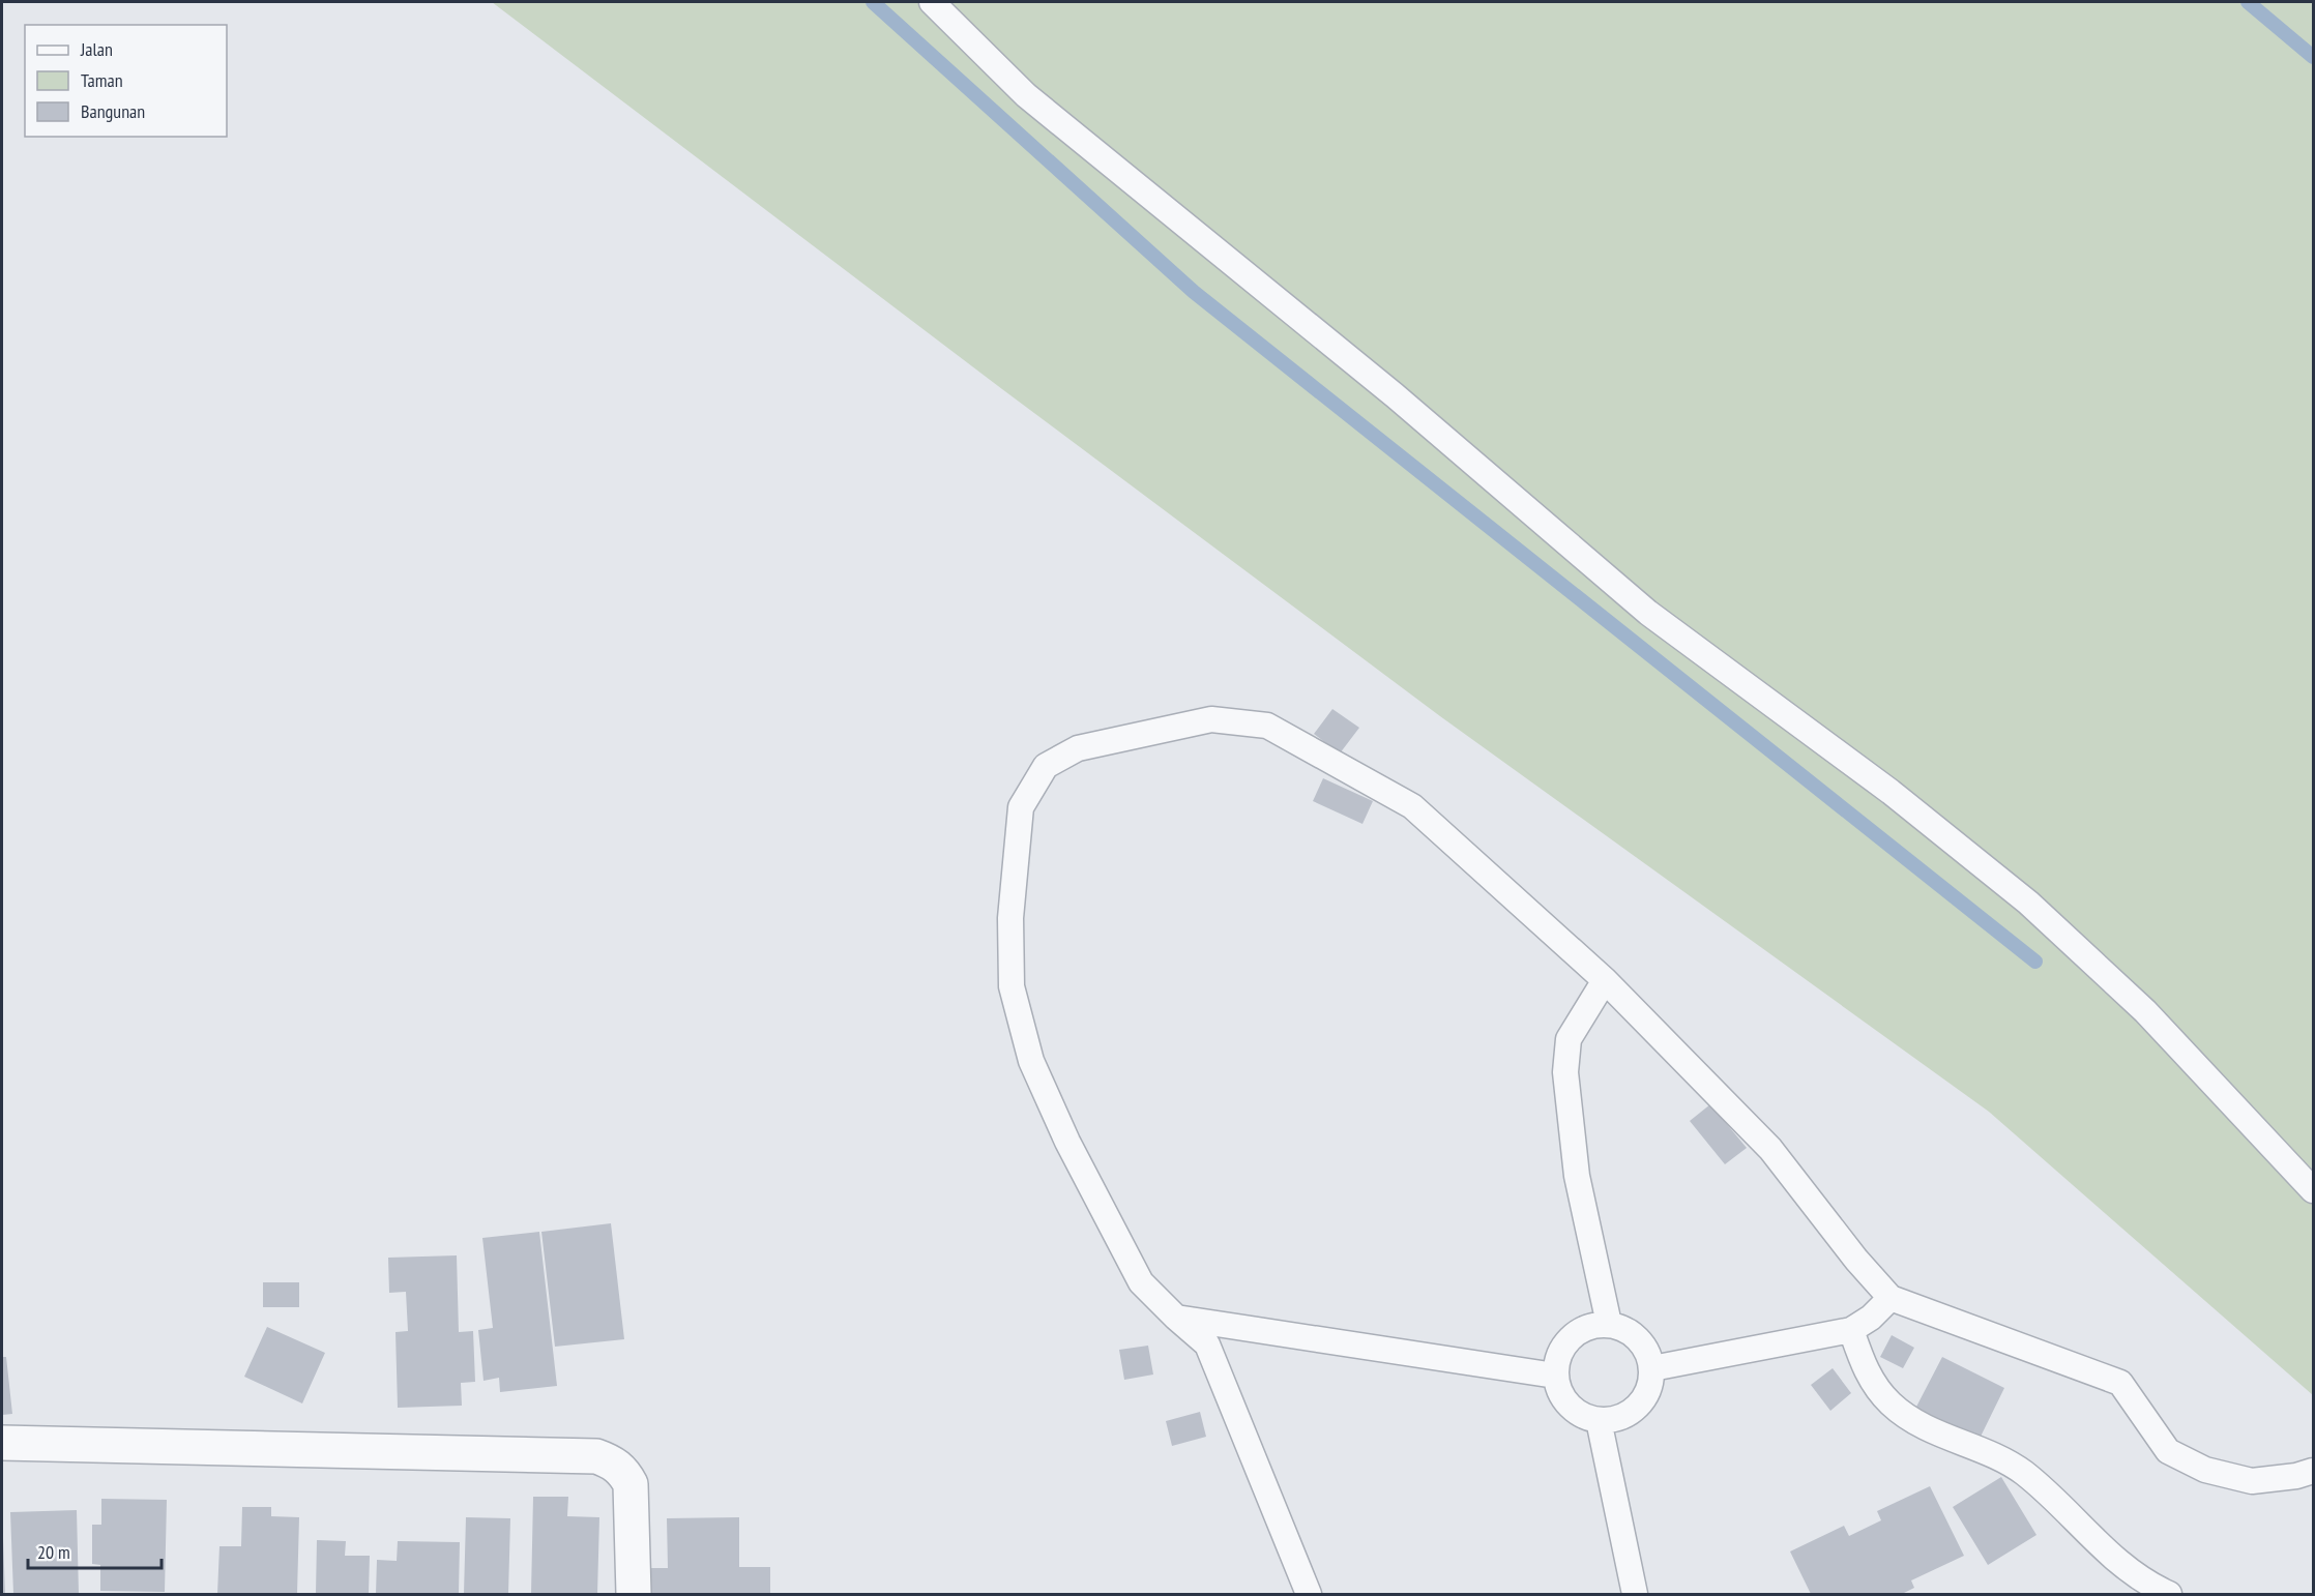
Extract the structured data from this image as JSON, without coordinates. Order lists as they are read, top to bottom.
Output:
{
  "legend": ["Jalan", "Taman", "Bangunan"],
  "scale_bar": "20 m"
}
